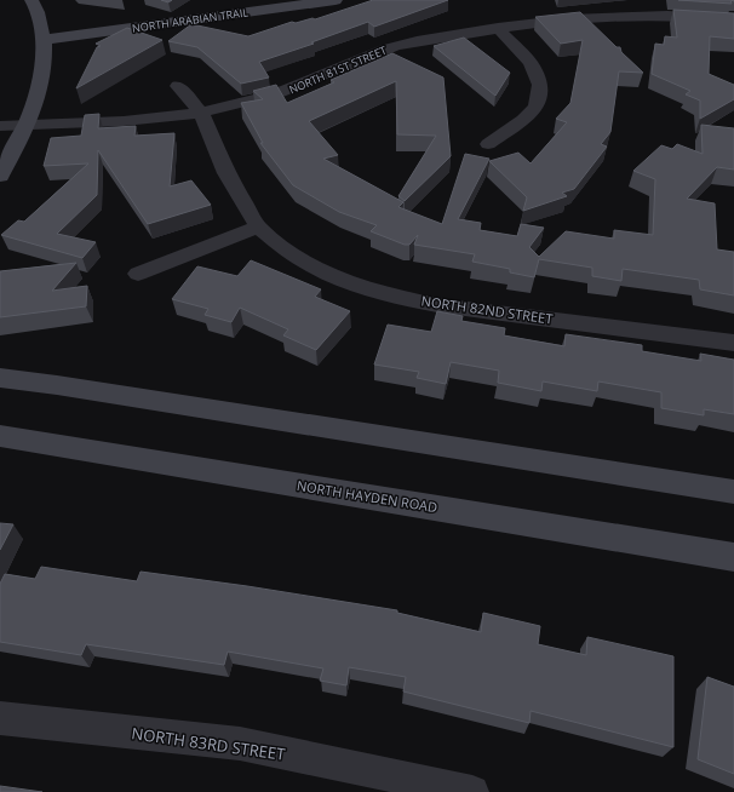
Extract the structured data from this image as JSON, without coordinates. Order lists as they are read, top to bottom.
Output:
{
  "streets": {
    "main road": ["NORTH ARABIAN TRAIL", "NORTH HAYDEN ROAD"],
    "street": ["NORTH 81ST STREET", "NORTH 82ND STREET", "NORTH 83RD STREET"]
  },
  "crossings": [
    ["NORTH 81ST STREET", "NORTH 82ND STREET"]
  ]
}
